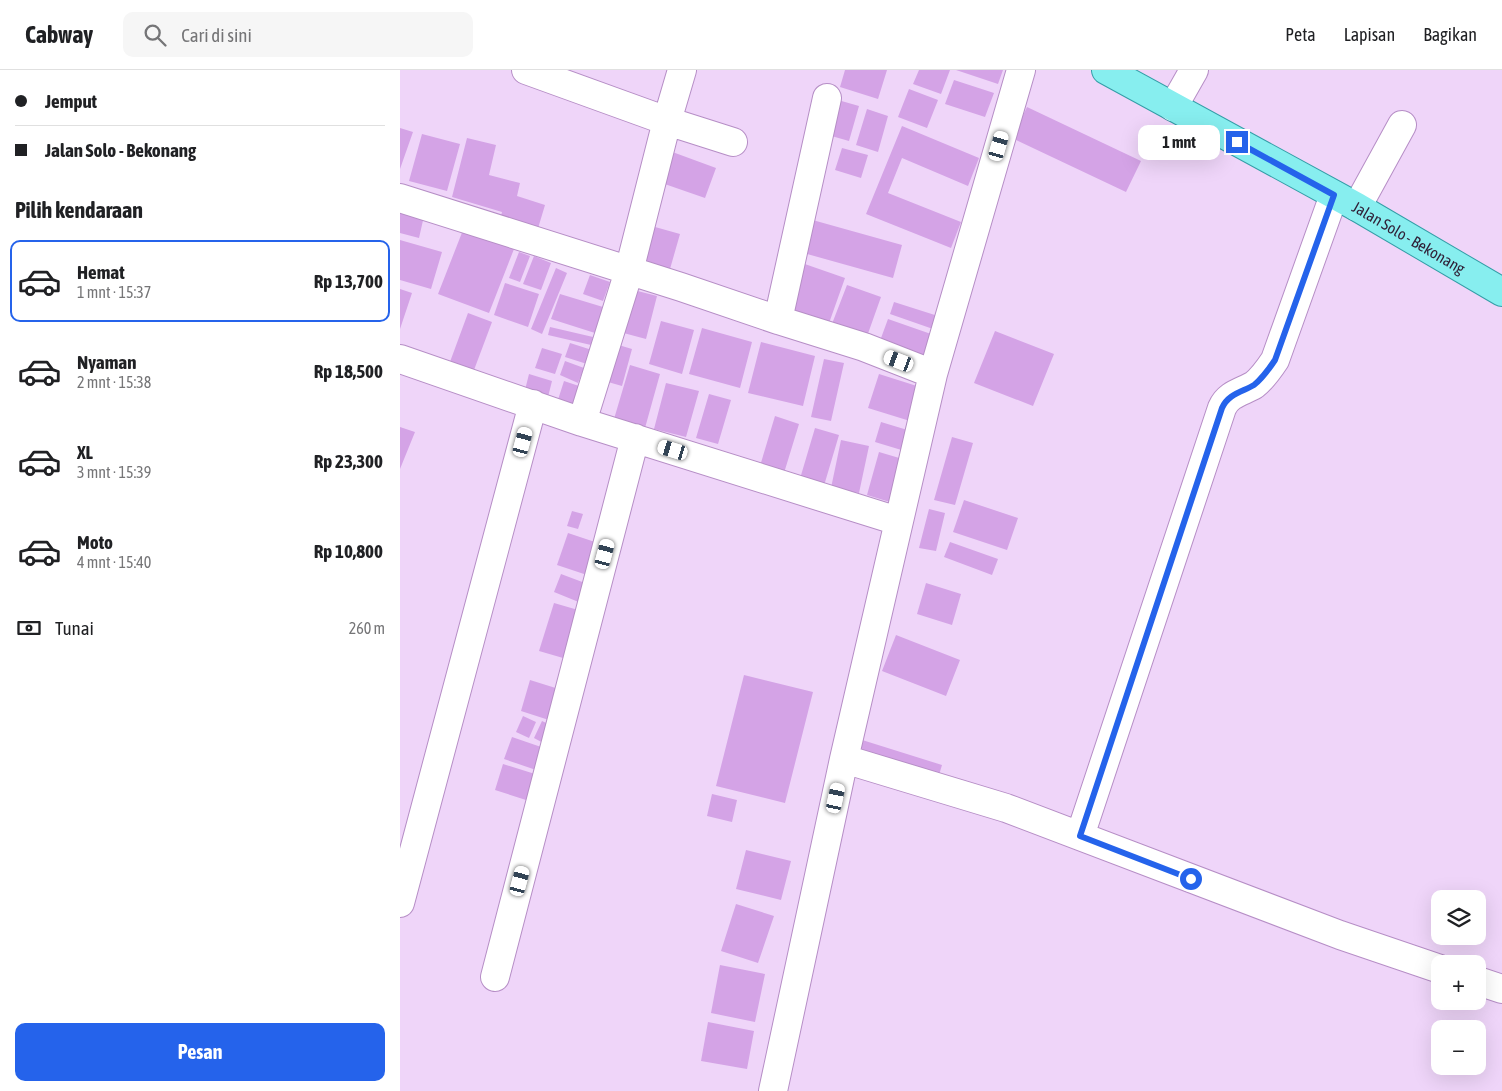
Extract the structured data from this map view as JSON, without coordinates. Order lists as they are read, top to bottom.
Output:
{
  "streets": {
    "main road": ["Jalan Solo - Bekonang"]
  },
  "page": {
    "header": "Cabway",
    "search": "Cari di sini",
    "nav": ["Peta", "Lapisan", "Bagikan"],
    "banner": ["Jemput", "Jalan Solo - Bekonang"],
    "bubble": "1 mnt",
    "heading": "Pilih kendaraan",
    "list": [
      {
        "name": "Hemat",
        "note": "1 mnt · 15:37",
        "value": "Rp 13,700"
      },
      {
        "name": "Nyaman",
        "note": "2 mnt · 15:38",
        "value": "Rp 18,500"
      },
      {
        "name": "XL",
        "note": "3 mnt · 15:39",
        "value": "Rp 23,300"
      },
      {
        "name": "Moto",
        "note": "4 mnt · 15:40",
        "value": "Rp 10,800"
      }
    ],
    "pay": ["Tunai", "260 m"],
    "map_buttons": ["+", "−"],
    "buttons": "Pesan"
  }
}
